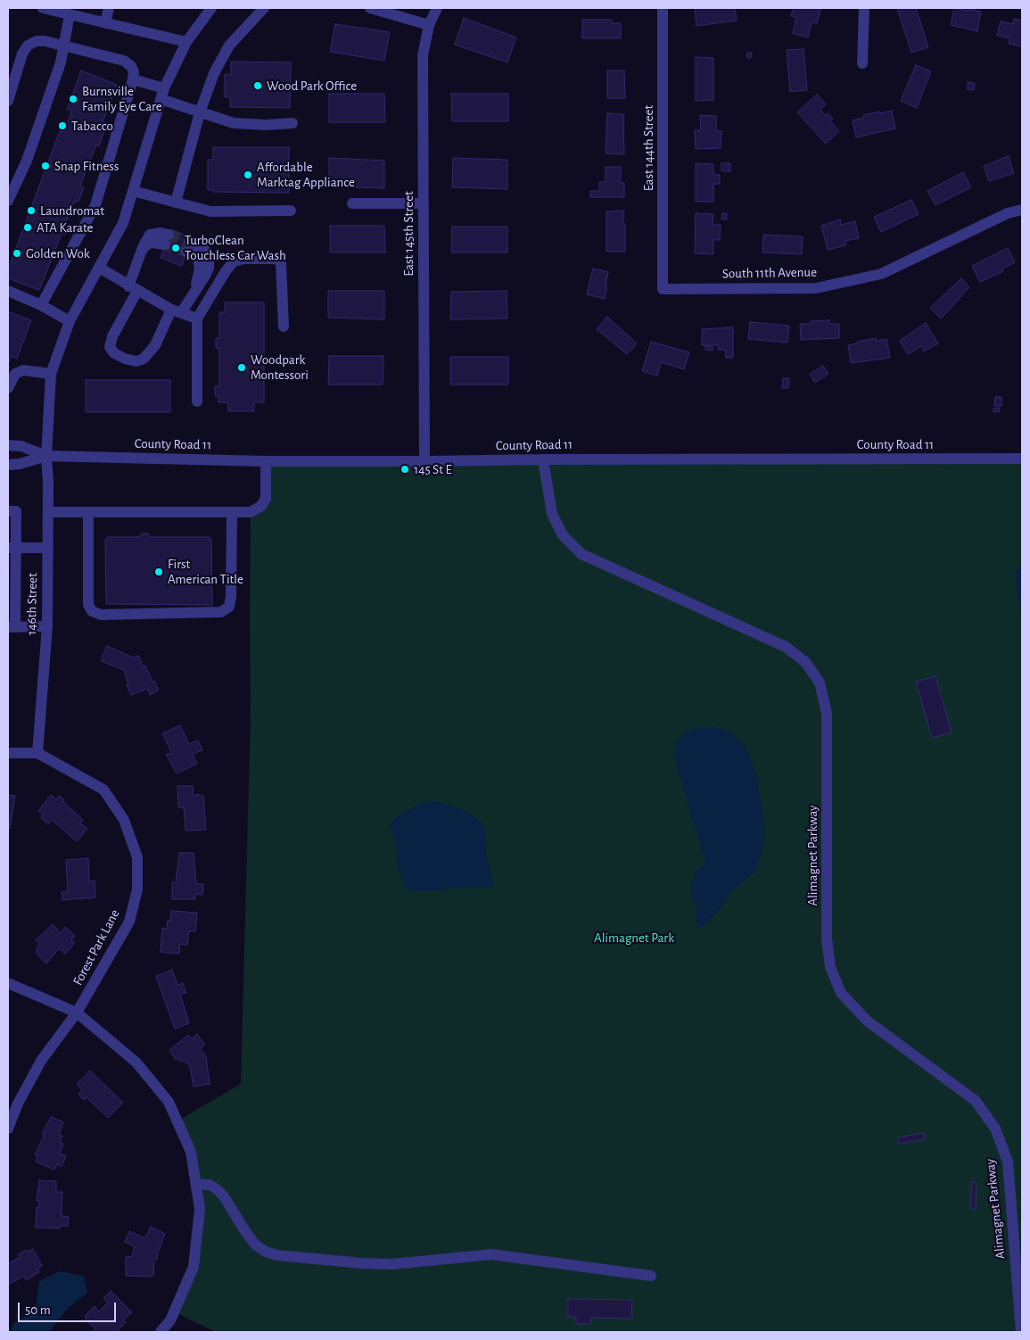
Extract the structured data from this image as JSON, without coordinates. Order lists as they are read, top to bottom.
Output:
{
  "streets": {
    "street": [
      "East 144th Street",
      "East 145th Street",
      "South 11th Avenue",
      "County Road 11",
      "146th Street",
      "Alimagnet Parkway",
      "Forest Park Lane"
    ]
  },
  "crossings": [
    ["East 144th Street", "South 11th Avenue"],
    ["East 145th Street", "County Road 11"],
    ["County Road 11", "146th Street"],
    ["County Road 11", "Alimagnet Parkway"],
    ["146th Street", "Forest Park Lane"]
  ],
  "parks": ["Alimagnet Park"],
  "places": [
    "Wood Park Office",
    "Burnsville Family Eye Care",
    "Tabacco",
    "Snap Fitness",
    "Affordable Marktag Appliance",
    "Laundromat",
    "ATA Karate",
    "TurboClean Touchless Car Wash",
    "Golden Wok",
    "Woodpark Montessori",
    "145 St E",
    "First American Title"
  ],
  "scale_bar": "50 m"
}
